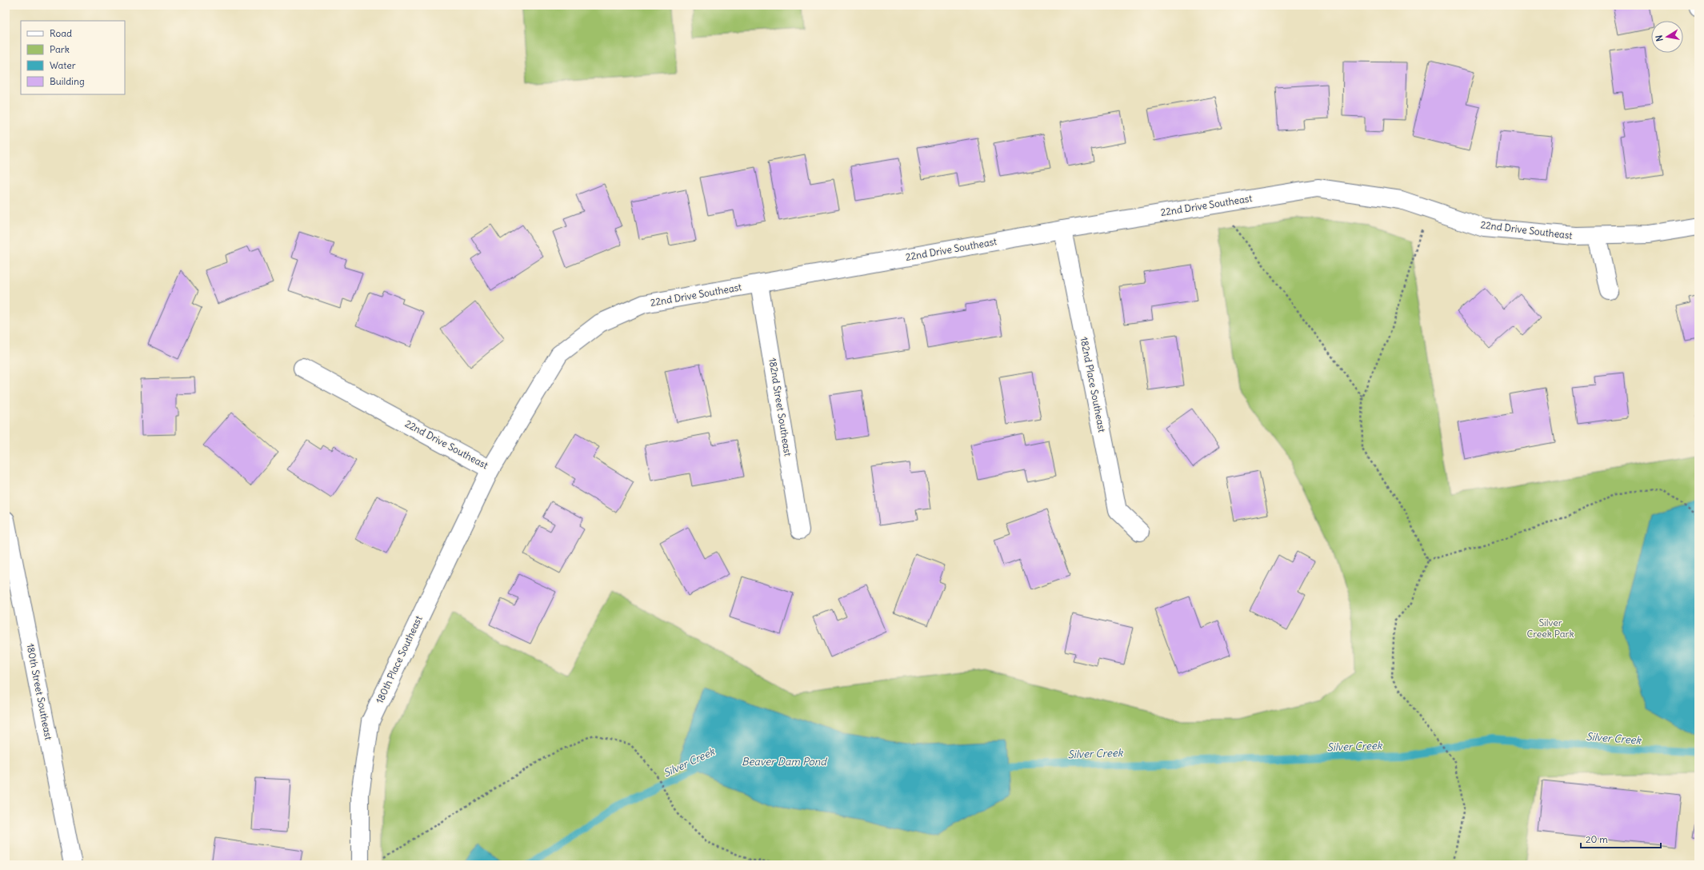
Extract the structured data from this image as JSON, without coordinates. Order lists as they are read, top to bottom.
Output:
{
  "streets": {
    "street": [
      "22nd Drive Southeast",
      "182nd Place Southeast",
      "182nd Street Southeast",
      "180th Place Southeast",
      "180th Street Southeast"
    ]
  },
  "crossings": [
    ["22nd Drive Southeast", "182nd Place Southeast"],
    ["22nd Drive Southeast", "182nd Street Southeast"],
    ["22nd Drive Southeast", "180th Place Southeast"]
  ],
  "water": ["Silver Creek", "Beaver Dam Pond"],
  "parks": ["Silver Creek Park"],
  "legend": [
    "Road",
    "Park",
    "Water",
    "Building"
  ],
  "scale_bar": "20 m",
  "north": "left"
}
